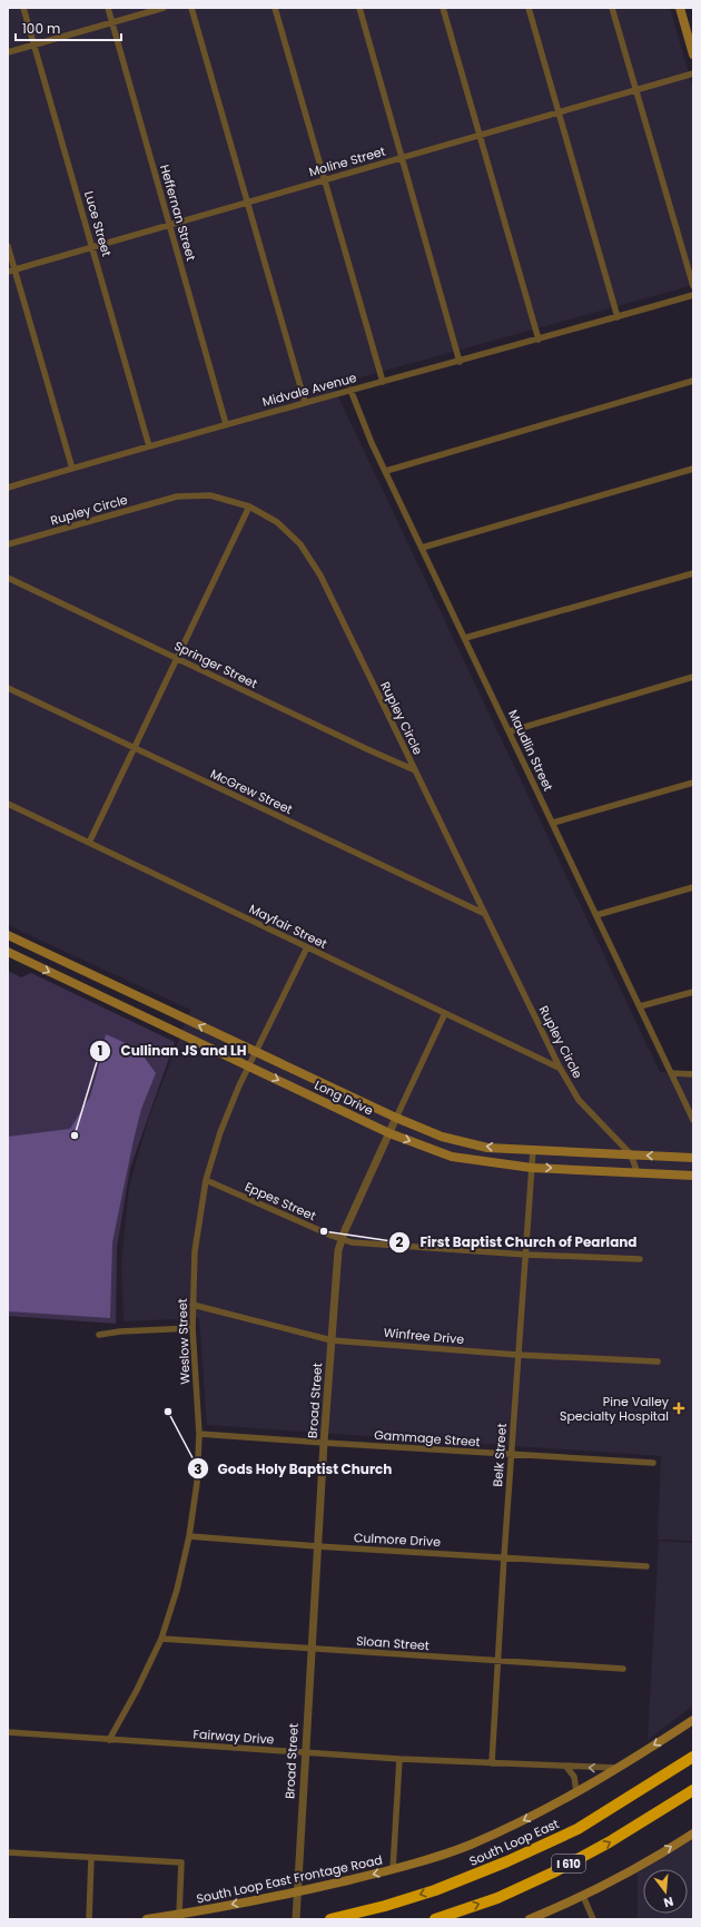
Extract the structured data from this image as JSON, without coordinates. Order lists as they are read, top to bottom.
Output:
{
  "streets": {
    "highway": ["South Loop East", "I 610"],
    "main road": ["Long Drive", "South Loop East Frontage Road"],
    "street": [
      "Moline Street",
      "Heffernan Street",
      "Luce Street",
      "Midvale Avenue",
      "Rupley Circle",
      "Springer Street",
      "Maudlin Street",
      "McGrew Street",
      "Mayfair Street",
      "Eppes Street",
      "Winfree Drive",
      "Weslow Street",
      "Broad Street",
      "Gammage Street",
      "Belk Street",
      "Culmore Drive",
      "Sloan Street",
      "Fairway Drive"
    ]
  },
  "crossings": [
    ["Moline Street", "Heffernan Street"],
    ["Moline Street", "Luce Street"],
    ["Heffernan Street", "Midvale Avenue"],
    ["Luce Street", "Midvale Avenue"],
    ["Midvale Avenue", "Maudlin Street"],
    ["Rupley Circle", "Springer Street"],
    ["Rupley Circle", "McGrew Street"],
    ["Rupley Circle", "Mayfair Street"],
    ["Rupley Circle", "Long Drive"],
    ["Mayfair Street", "Weslow Street"],
    ["Mayfair Street", "Broad Street"],
    ["Long Drive", "Weslow Street"],
    ["Long Drive", "Broad Street"],
    ["Long Drive", "Belk Street"],
    ["Eppes Street", "Weslow Street"],
    ["Eppes Street", "Broad Street"],
    ["Eppes Street", "Belk Street"],
    ["Winfree Drive", "Weslow Street"],
    ["Winfree Drive", "Broad Street"],
    ["Winfree Drive", "Belk Street"],
    ["Weslow Street", "Gammage Street"],
    ["Weslow Street", "Culmore Drive"],
    ["Weslow Street", "Sloan Street"],
    ["Weslow Street", "Fairway Drive"],
    ["Broad Street", "Gammage Street"],
    ["Broad Street", "Culmore Drive"],
    ["Broad Street", "Sloan Street"],
    ["Broad Street", "Fairway Drive"],
    ["Broad Street", "South Loop East Frontage Road"],
    ["Gammage Street", "Belk Street"],
    ["Belk Street", "Culmore Drive"],
    ["Belk Street", "Sloan Street"],
    ["Belk Street", "Fairway Drive"],
    ["Fairway Drive", "South Loop East Frontage Road"]
  ],
  "one_way": ["South Loop East Frontage Road"],
  "places": {
    "other": ["Cullinan JS and LH", "First Baptist Church of Pearland", "Gods Holy Baptist Church"],
    "health": ["Pine Valley Specialty Hospital"]
  },
  "scale_bar": "100 m",
  "north": "bottom"
}
